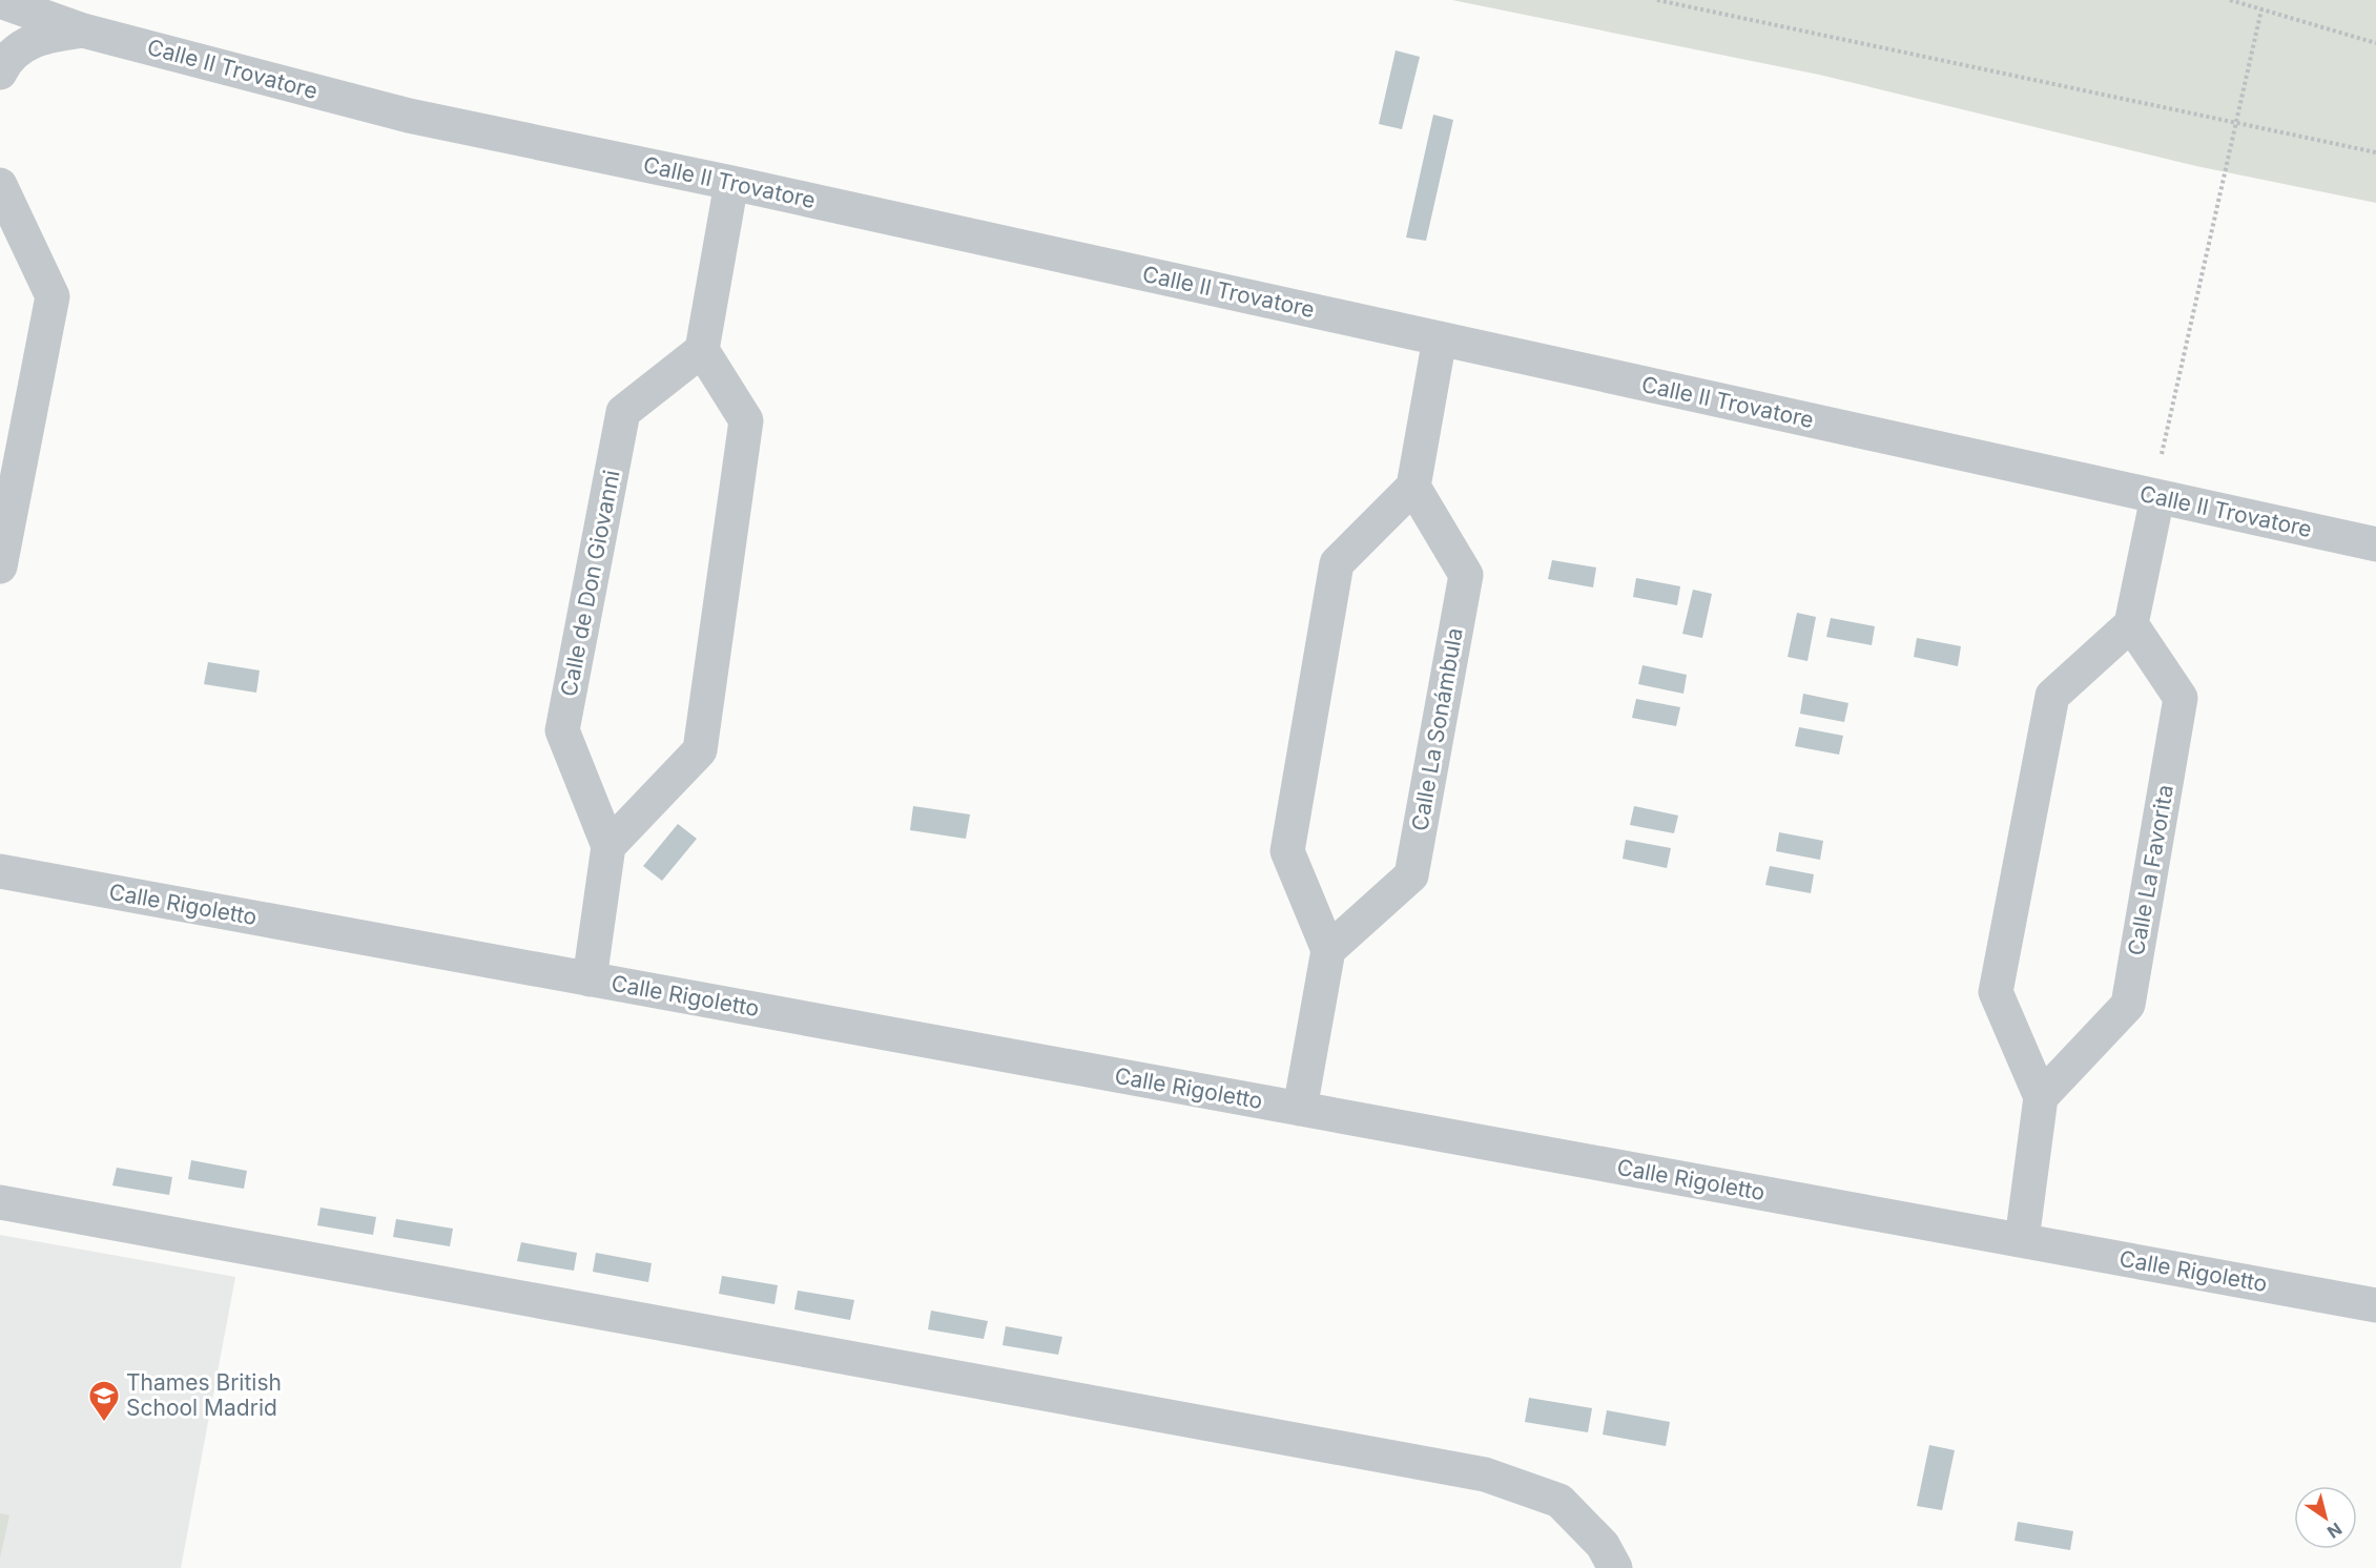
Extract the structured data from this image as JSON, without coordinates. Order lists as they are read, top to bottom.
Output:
{
  "streets": {
    "street": [
      "Calle Il Trovatore",
      "Calle de Don Giovanni",
      "Calle La Sonámbula",
      "Calle La Favorita",
      "Calle Rigoletto"
    ]
  },
  "crossings": [
    ["Calle de Don Giovanni", "Calle Rigoletto"]
  ],
  "places": {
    "school or university": ["Thames British School Madrid"]
  },
  "north": "bottom right"
}
